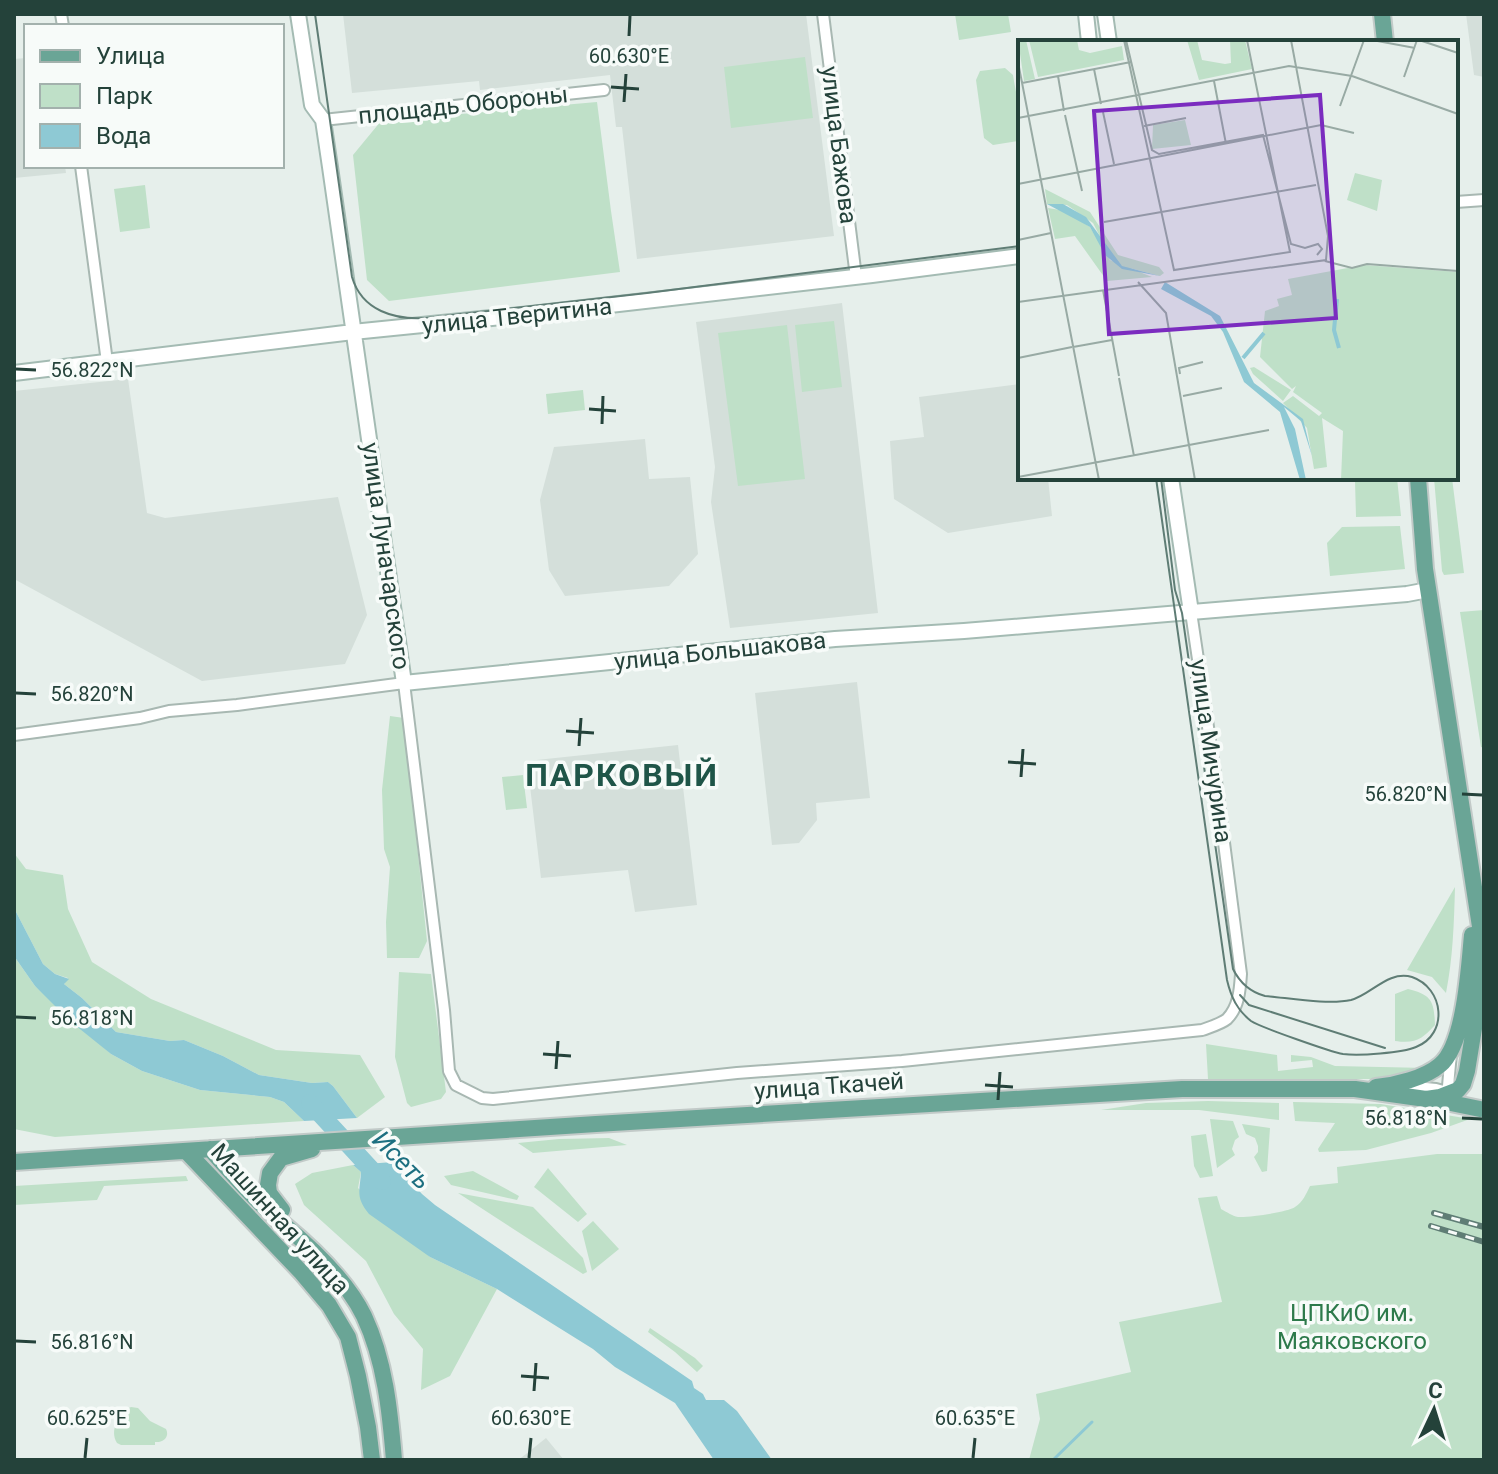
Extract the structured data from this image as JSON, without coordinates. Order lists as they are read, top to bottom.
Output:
{
  "streets": {
    "main road": ["улица Ткачей", "Машинная улица"],
    "street": [
      "площадь Обороны",
      "улица Бажова",
      "улица Тверитина",
      "улица Луначарского",
      "улица Большакова",
      "улица Мичурина"
    ]
  },
  "crossings": [
    ["площадь Обороны", "улица Луначарского"],
    ["улица Бажова", "улица Тверитина"],
    ["улица Тверитина", "улица Луначарского"],
    ["улица Луначарского", "улица Большакова"],
    ["улица Луначарского", "улица Ткачей"],
    ["улица Большакова", "улица Мичурина"],
    ["улица Мичурина", "улица Ткачей"]
  ],
  "districts": ["ПАРКОВЫЙ"],
  "water": ["Исеть"],
  "parks": ["ЦПКиО им. Маяковского"],
  "legend": ["Улица", "Парк", "Вода"],
  "north": "top",
  "coordinates": [
    "60.630°E",
    "56.822°N",
    "56.820°N",
    "56.818°N",
    "56.816°N",
    "60.625°E",
    "60.635°E"
  ]
}
